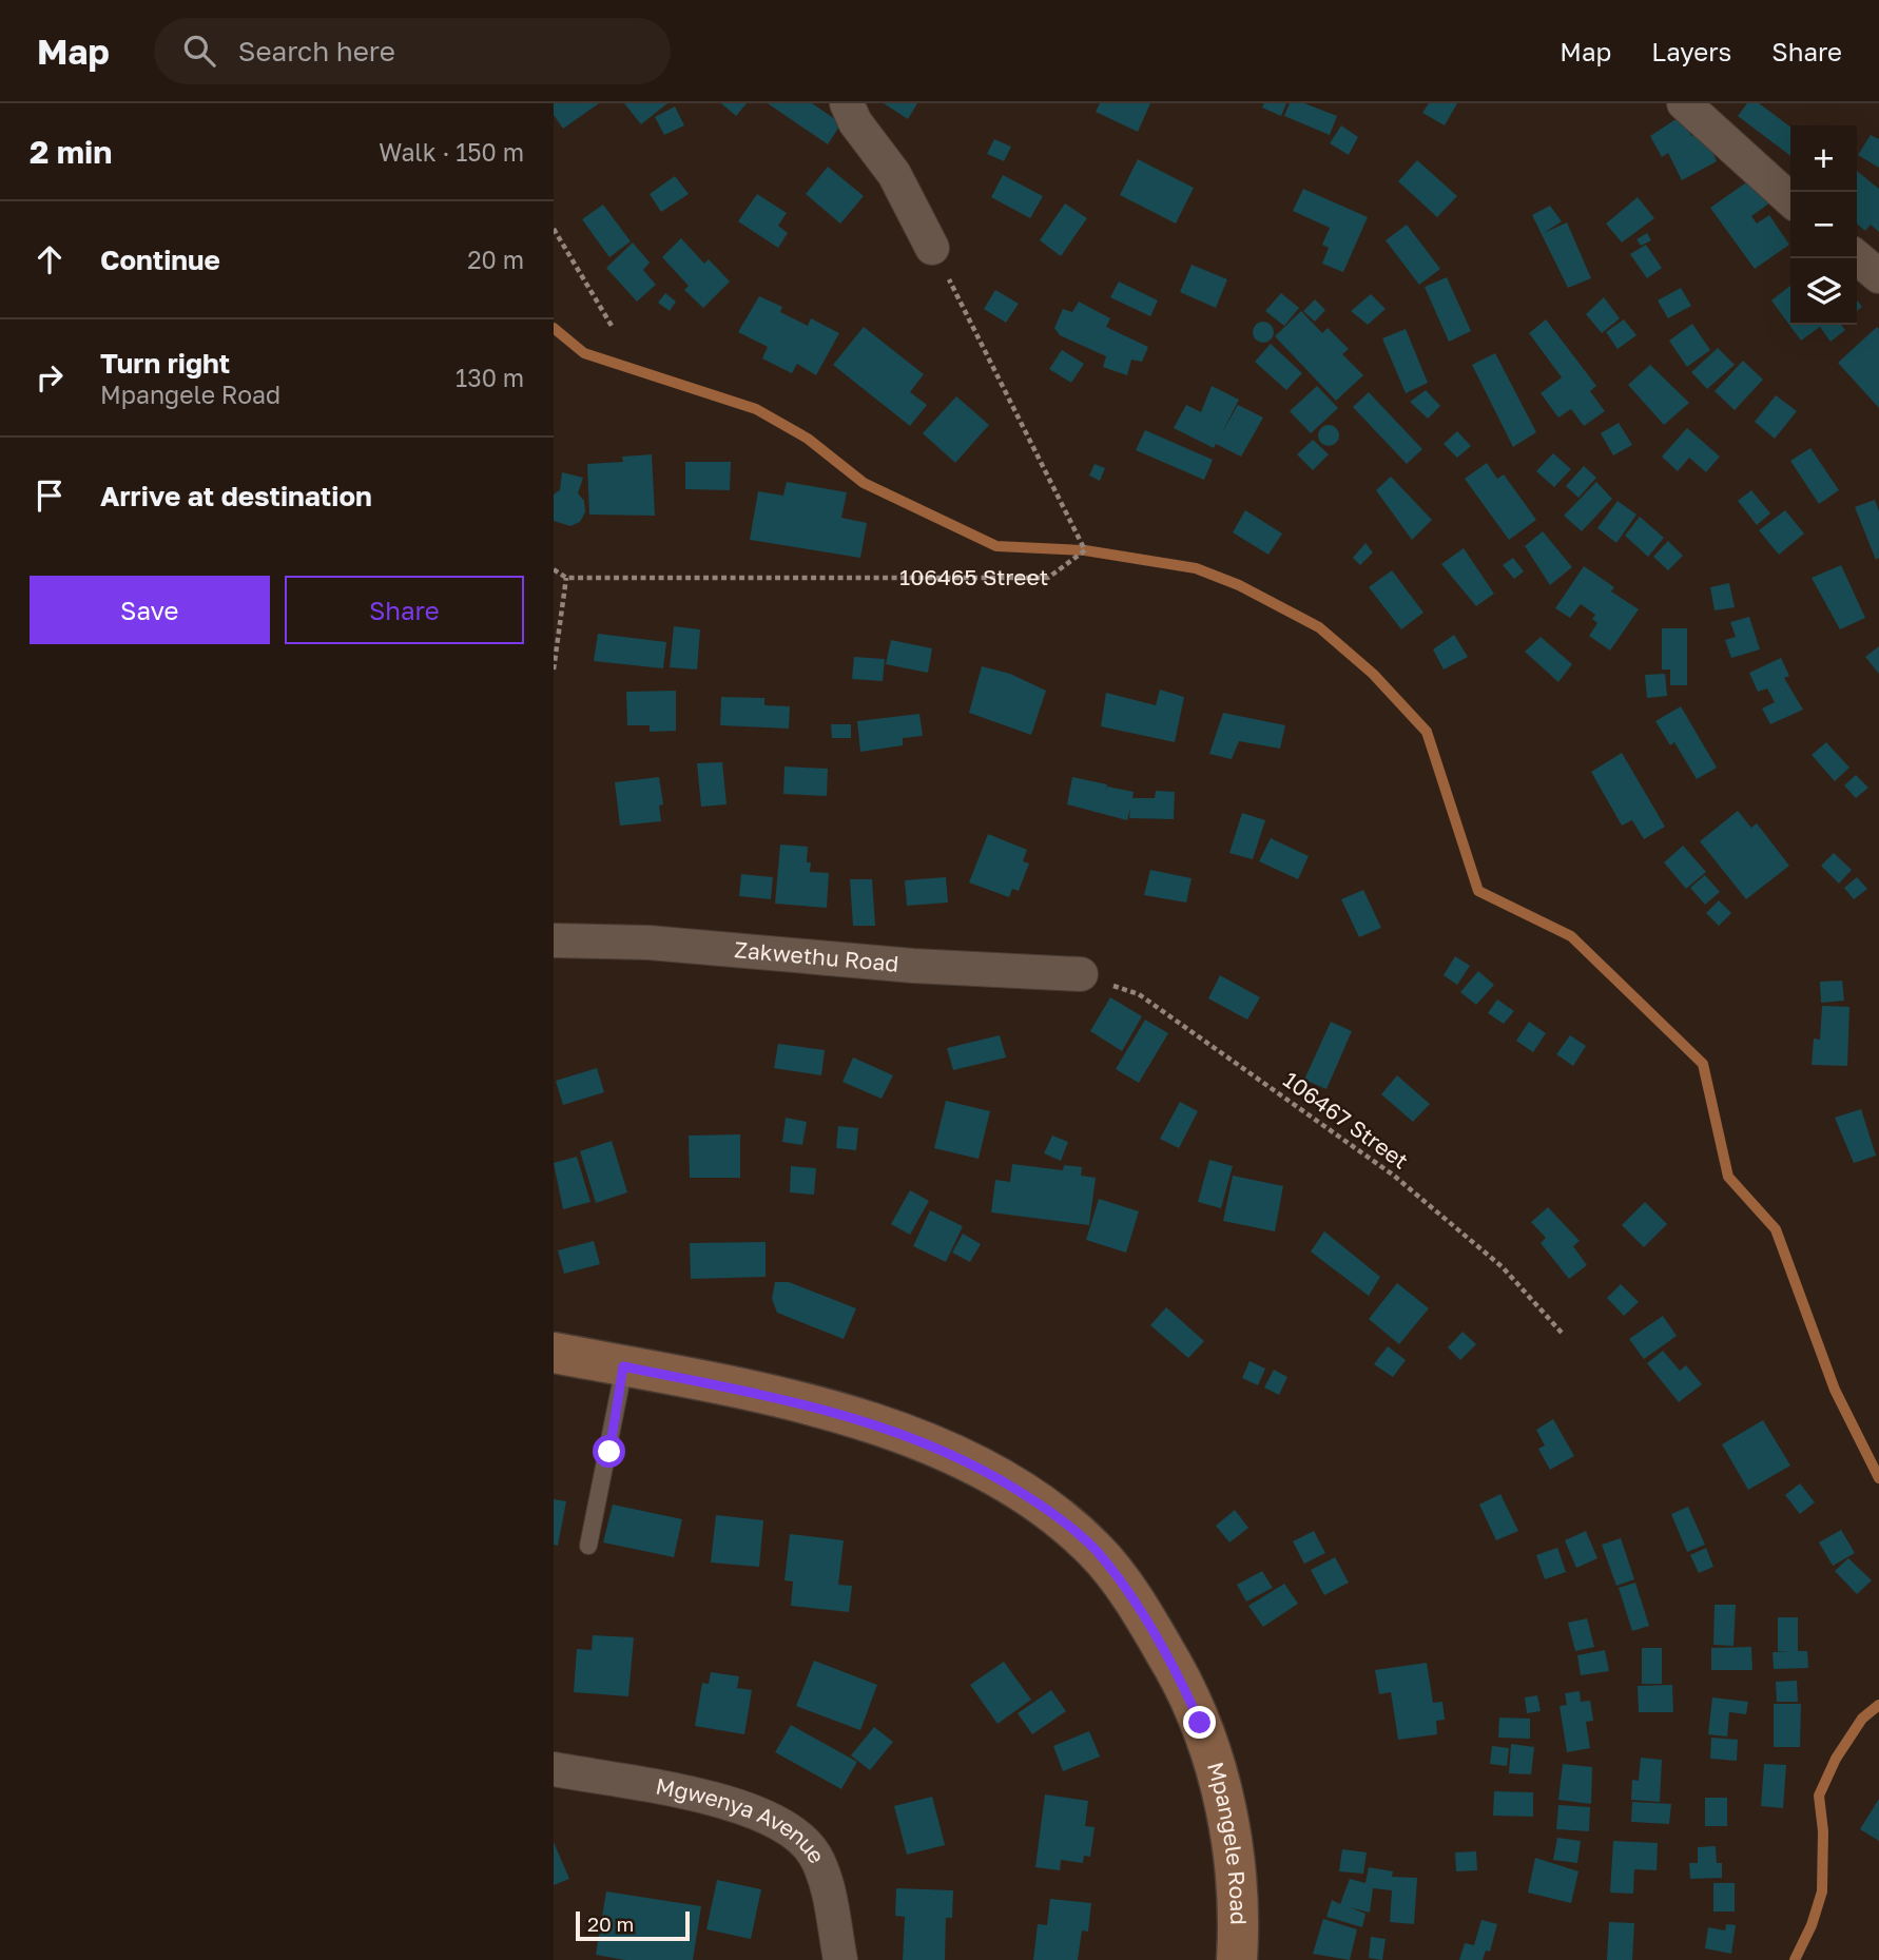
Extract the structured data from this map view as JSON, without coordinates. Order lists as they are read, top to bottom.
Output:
{
  "streets": {
    "street": ["Zakwethu Road", "Mgwenya Avenue", "Mpangele Road"],
    "path": ["106465 Street", "106467 Street"]
  },
  "crossings": [
    ["Zakwethu Road", "106467 Street"]
  ],
  "scale_bar": "20 m",
  "page": {
    "header": "Map",
    "search": "Search here",
    "nav": ["Map", "Layers", "Share"],
    "heading": ["2 min", "Walk · 150 m"],
    "map_buttons": ["+", "−"],
    "list": [
      ["Continue", "20 m"],
      ["Turn right", "Mpangele Road", "130 m"],
      "Arrive at destination"
    ],
    "buttons": ["Save", "Share"],
    "scale": "20 m"
  }
}
